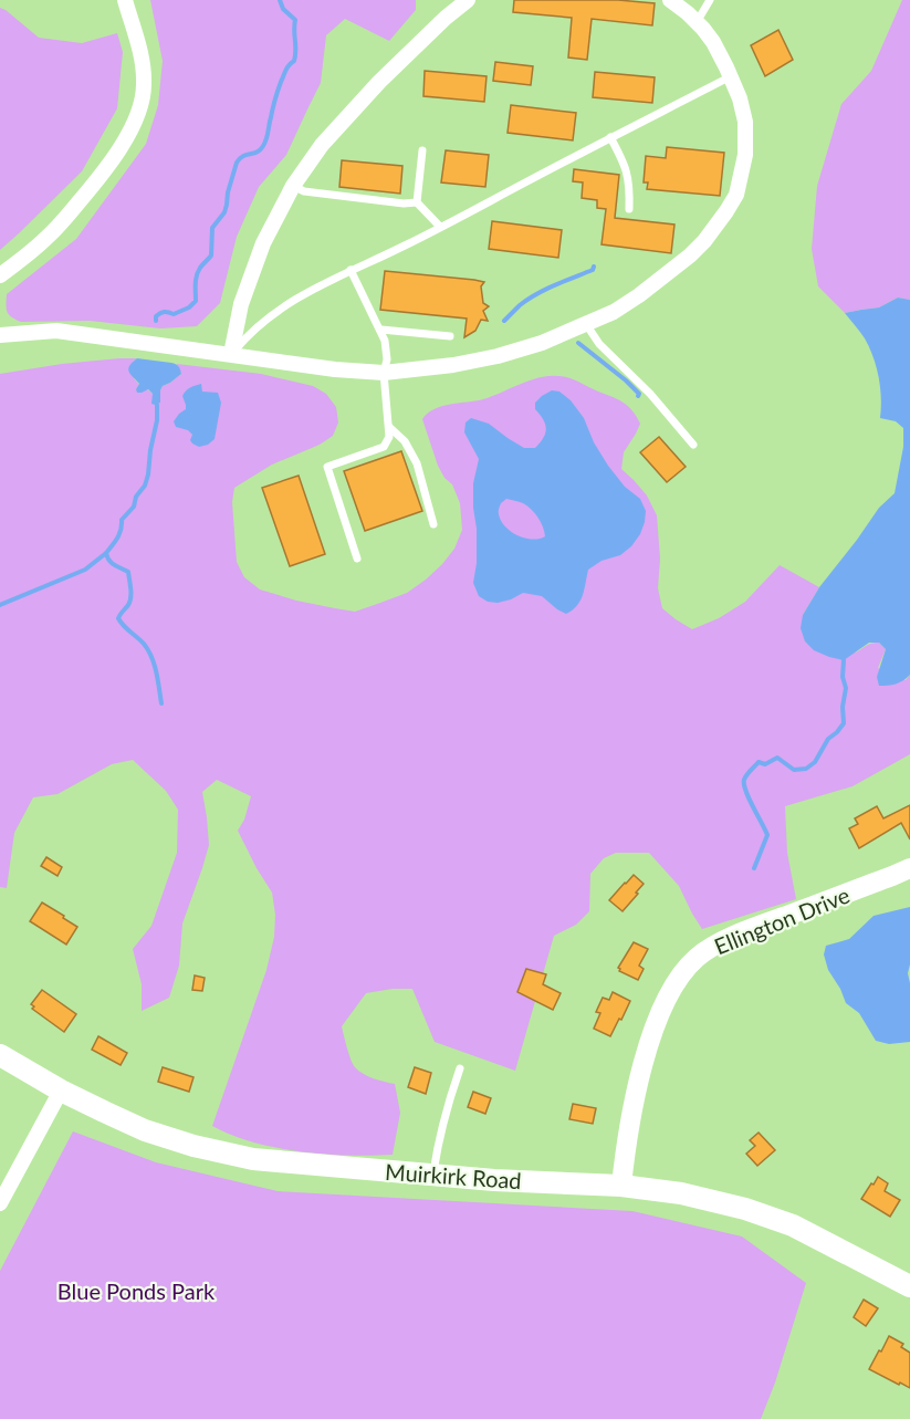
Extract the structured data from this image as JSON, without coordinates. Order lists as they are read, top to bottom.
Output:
{
  "streets": {
    "main road": ["Muirkirk Road"],
    "street": ["Ellington Drive"]
  },
  "crossings": [
    ["Ellington Drive", "Muirkirk Road"]
  ],
  "parks": ["Blue Ponds Park"]
}
